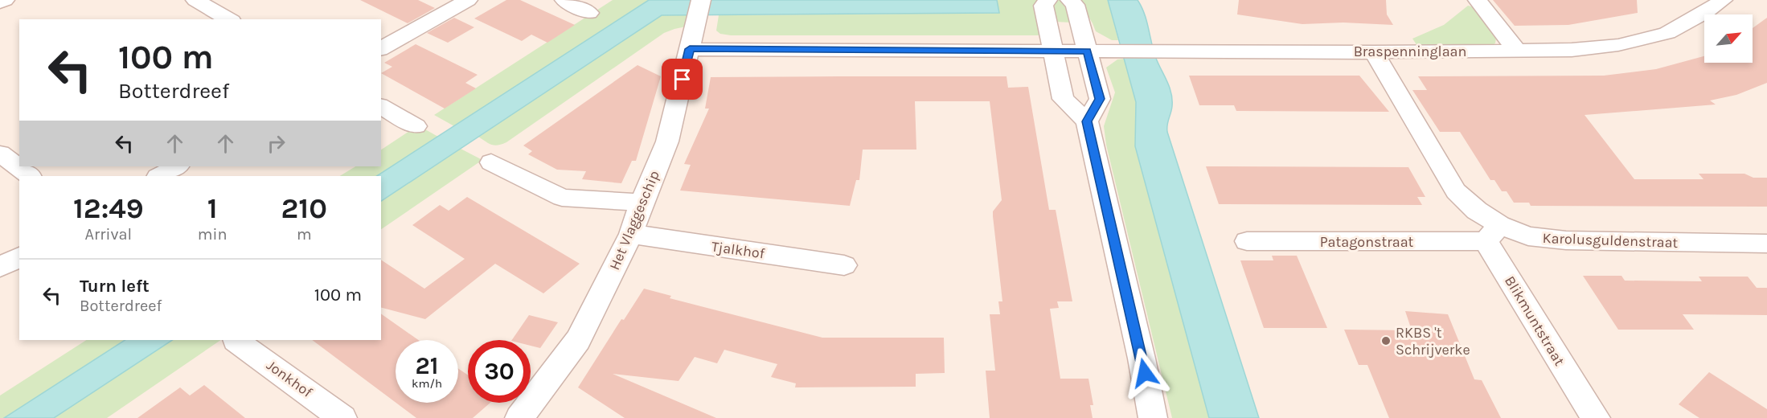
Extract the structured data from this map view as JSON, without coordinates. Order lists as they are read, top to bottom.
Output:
{
  "streets": {
    "street": [
      "Braspenninglaan",
      "Het Vlaggeschip",
      "Karolusguldenstraat",
      "Patagonstraat",
      "Tjalkhof",
      "Blikmuntstraat",
      "Jonkhof"
    ]
  },
  "crossings": [
    ["Braspenninglaan", "Het Vlaggeschip"],
    ["Braspenninglaan", "Karolusguldenstraat"],
    ["Het Vlaggeschip", "Tjalkhof"],
    ["Karolusguldenstraat", "Patagonstraat"],
    ["Karolusguldenstraat", "Blikmuntstraat"],
    ["Patagonstraat", "Blikmuntstraat"]
  ],
  "places": ["RKBS 't Schrijverke"],
  "north": "top right",
  "page": {
    "turn": ["100 m", "Botterdreef"],
    "eta": [
      "12:49",
      "Arrival",
      "1",
      "min",
      "210",
      "m"
    ],
    "list": [
      {
        "name": "Turn left",
        "note": "Botterdreef",
        "value": "100 m"
      }
    ],
    "speed": "21 km/h",
    "limit": "30"
  }
}
